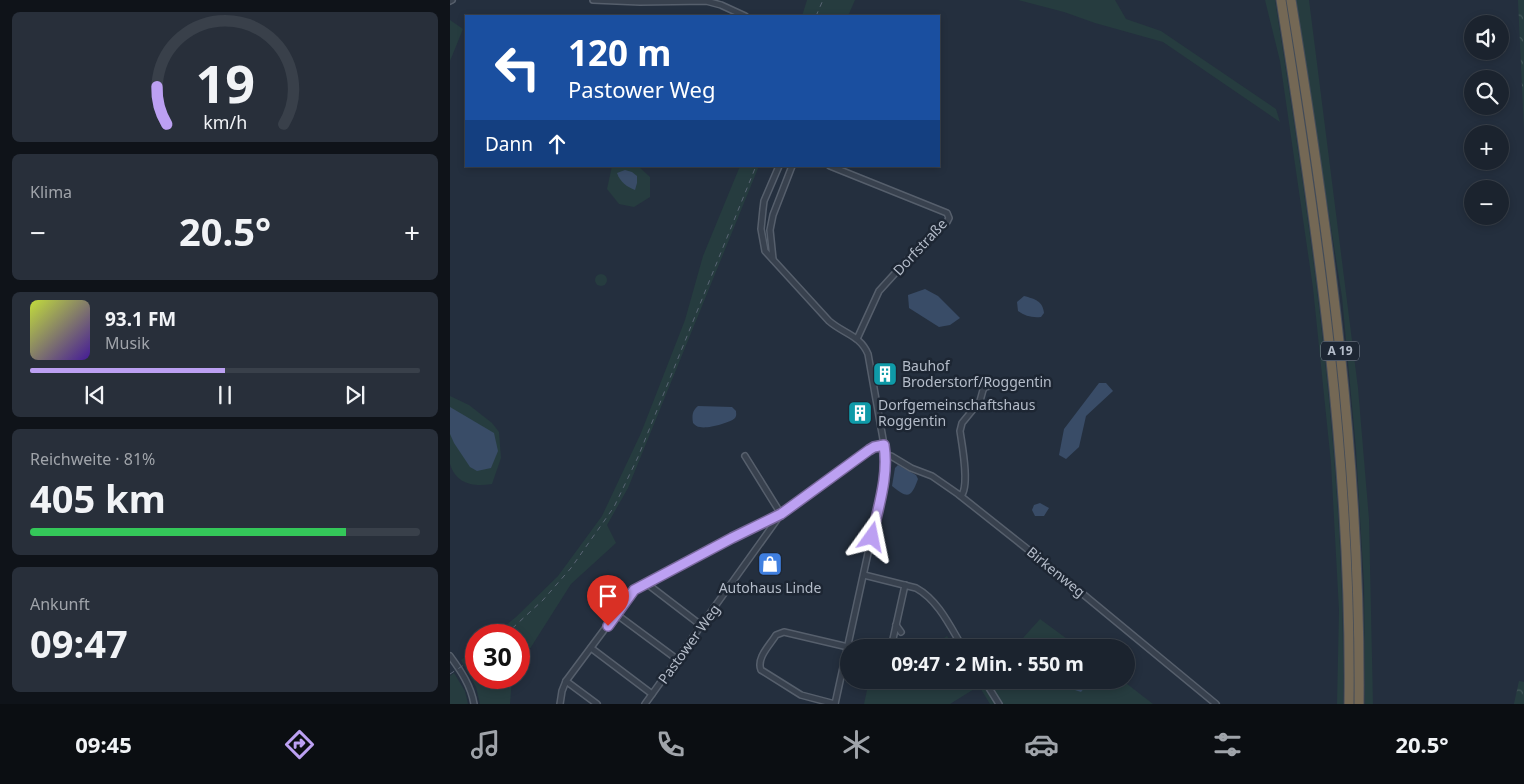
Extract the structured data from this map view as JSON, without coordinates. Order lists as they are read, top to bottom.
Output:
{
  "streets": {
    "highway": ["A 19"],
    "street": ["Dorfstraße", "Birkenweg", "Pastower Weg"]
  },
  "places": {
    "building": ["Bauhof Broderstorf/Roggentin", "Dorfgemeinschaftshaus Roggentin"],
    "shop": ["Autohaus Linde"]
  },
  "page": {
    "map_buttons": ["+", "−"],
    "turn": ["120 m", "Pastower Weg"],
    "then": "Dann",
    "tile": [
      "Klima",
      ["Reichweite · 81%", "405 km"],
      ["Ankunft", "09:47"]
    ],
    "heat": ["−", "20.5°", "+"],
    "song": ["93.1 FM", "Musik"],
    "limit": "30",
    "trip": "09:47 · 2 Min. · 550 m",
    "tabs": ["09:45", "20.5°"],
    "gauge": ["19", "km/h"]
  }
}
